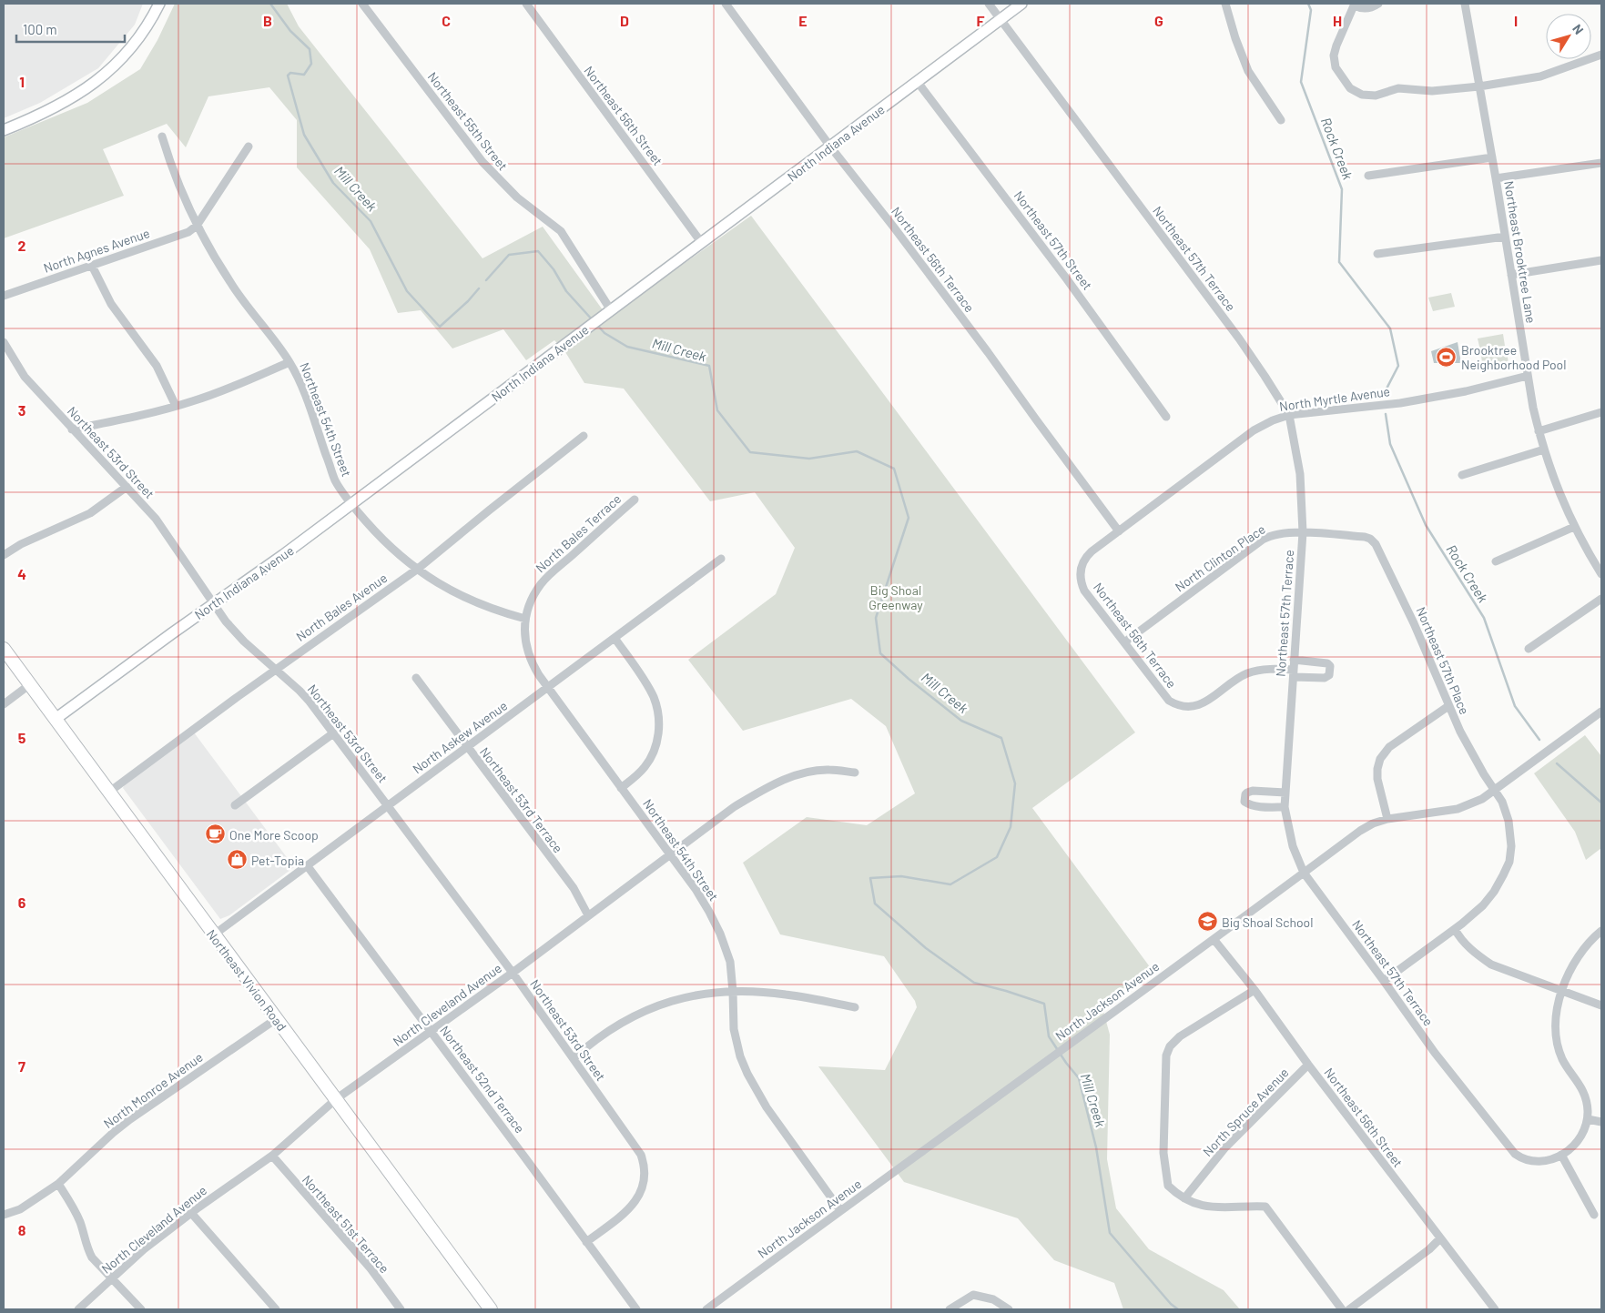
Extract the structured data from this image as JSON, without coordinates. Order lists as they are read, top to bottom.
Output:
{
  "streets": {
    "main road": ["Northeast Vivion Road"],
    "street": [
      "Northeast 56th Street",
      "Northeast 55th Street",
      "North Indiana Avenue",
      "Northeast 57th Street",
      "North Agnes Avenue",
      "Northeast Brooktree Lane",
      "Northeast 57th Terrace",
      "Northeast 56th Terrace",
      "North Myrtle Avenue",
      "Northeast 54th Street",
      "Northeast 53rd Street",
      "North Bales Terrace",
      "North Clinton Place",
      "North Bales Avenue",
      "Northeast 57th Place",
      "North Askew Avenue",
      "Northeast 53rd Terrace",
      "North Jackson Avenue",
      "North Cleveland Avenue",
      "Northeast 52nd Terrace",
      "North Monroe Avenue",
      "North Spruce Avenue",
      "Northeast 51st Terrace"
    ]
  },
  "crossings": [
    ["Northeast 56th Street", "North Indiana Avenue"],
    ["Northeast 56th Street", "North Jackson Avenue"],
    ["Northeast 56th Street", "North Spruce Avenue"],
    ["Northeast 55th Street", "North Indiana Avenue"],
    ["North Indiana Avenue", "Northeast 57th Street"],
    ["North Indiana Avenue", "Northeast 57th Terrace"],
    ["North Indiana Avenue", "Northeast 56th Terrace"],
    ["North Indiana Avenue", "Northeast 54th Street"],
    ["North Indiana Avenue", "Northeast 53rd Street"],
    ["North Indiana Avenue", "Northeast Vivion Road"],
    ["North Agnes Avenue", "Northeast 54th Street"],
    ["Northeast Brooktree Lane", "North Myrtle Avenue"],
    ["Northeast 57th Terrace", "Northeast 56th Terrace"],
    ["Northeast 57th Terrace", "North Myrtle Avenue"],
    ["Northeast 57th Terrace", "North Clinton Place"],
    ["Northeast 57th Terrace", "North Jackson Avenue"],
    ["Northeast 56th Terrace", "North Myrtle Avenue"],
    ["Northeast 56th Terrace", "North Clinton Place"],
    ["Northeast 54th Street", "North Bales Terrace"],
    ["Northeast 54th Street", "North Bales Avenue"],
    ["Northeast 54th Street", "North Askew Avenue"],
    ["Northeast 54th Street", "North Jackson Avenue"],
    ["Northeast 54th Street", "North Cleveland Avenue"],
    ["Northeast 53rd Street", "North Bales Avenue"],
    ["Northeast 53rd Street", "North Askew Avenue"],
    ["Northeast 53rd Street", "North Cleveland Avenue"],
    ["Northeast 53rd Street", "Northeast 52nd Terrace"],
    ["North Bales Terrace", "North Askew Avenue"],
    ["North Clinton Place", "Northeast 57th Place"],
    ["North Bales Avenue", "Northeast Vivion Road"],
    ["Northeast 57th Place", "North Jackson Avenue"],
    ["North Askew Avenue", "Northeast 53rd Terrace"],
    ["North Askew Avenue", "Northeast Vivion Road"],
    ["North Askew Avenue", "Northeast 52nd Terrace"],
    ["Northeast 53rd Terrace", "North Cleveland Avenue"],
    ["Northeast Vivion Road", "North Cleveland Avenue"],
    ["Northeast Vivion Road", "North Monroe Avenue"],
    ["North Cleveland Avenue", "Northeast 52nd Terrace"],
    ["North Cleveland Avenue", "Northeast 51st Terrace"]
  ],
  "water": ["Rock Creek", "Mill Creek"],
  "parks": ["Big Shoal Greenway"],
  "places": {
    "sports": ["Brooktree Neighborhood Pool"],
    "cafe": ["One More Scoop"],
    "shop": ["Pet-Topia"],
    "school or university": ["Big Shoal School"]
  },
  "scale_bar": "100 m",
  "north": "top right",
  "grid": {
    "columns": [
      "B",
      "C",
      "D",
      "E",
      "F",
      "G",
      "H",
      "I"
    ],
    "rows": [
      "1",
      "2",
      "3",
      "4",
      "5",
      "6",
      "7",
      "8"
    ]
  }
}
